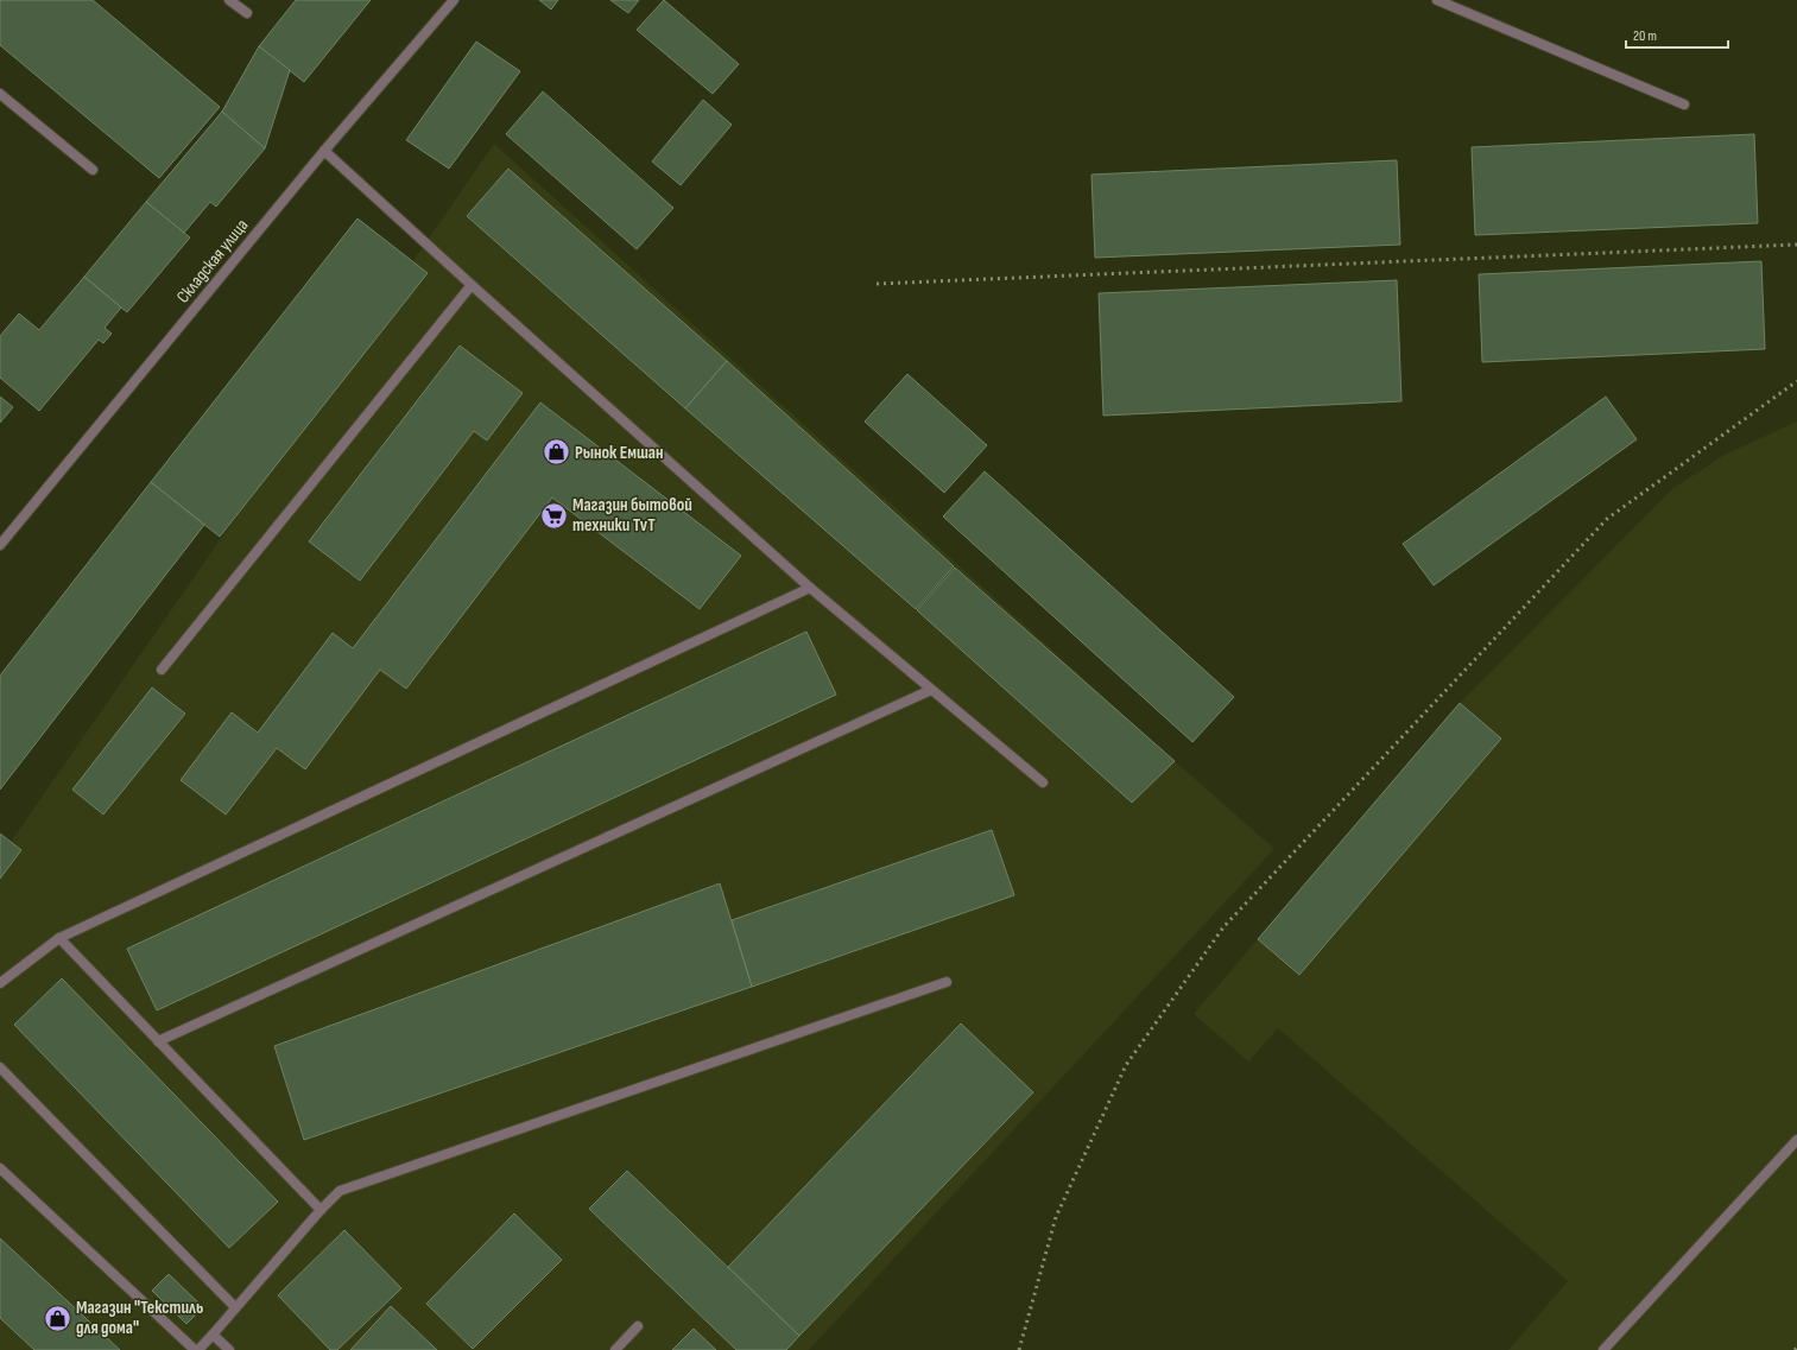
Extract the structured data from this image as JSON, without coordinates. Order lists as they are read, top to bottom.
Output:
{
  "streets": {
    "street": ["Складская улица"]
  },
  "places": {
    "shop": ["Рынок Емшан", "Магазин \"Текстиль для дома\""],
    "supermarket": ["Магазин бытовой техники TvT"]
  },
  "scale_bar": "20 m"
}
